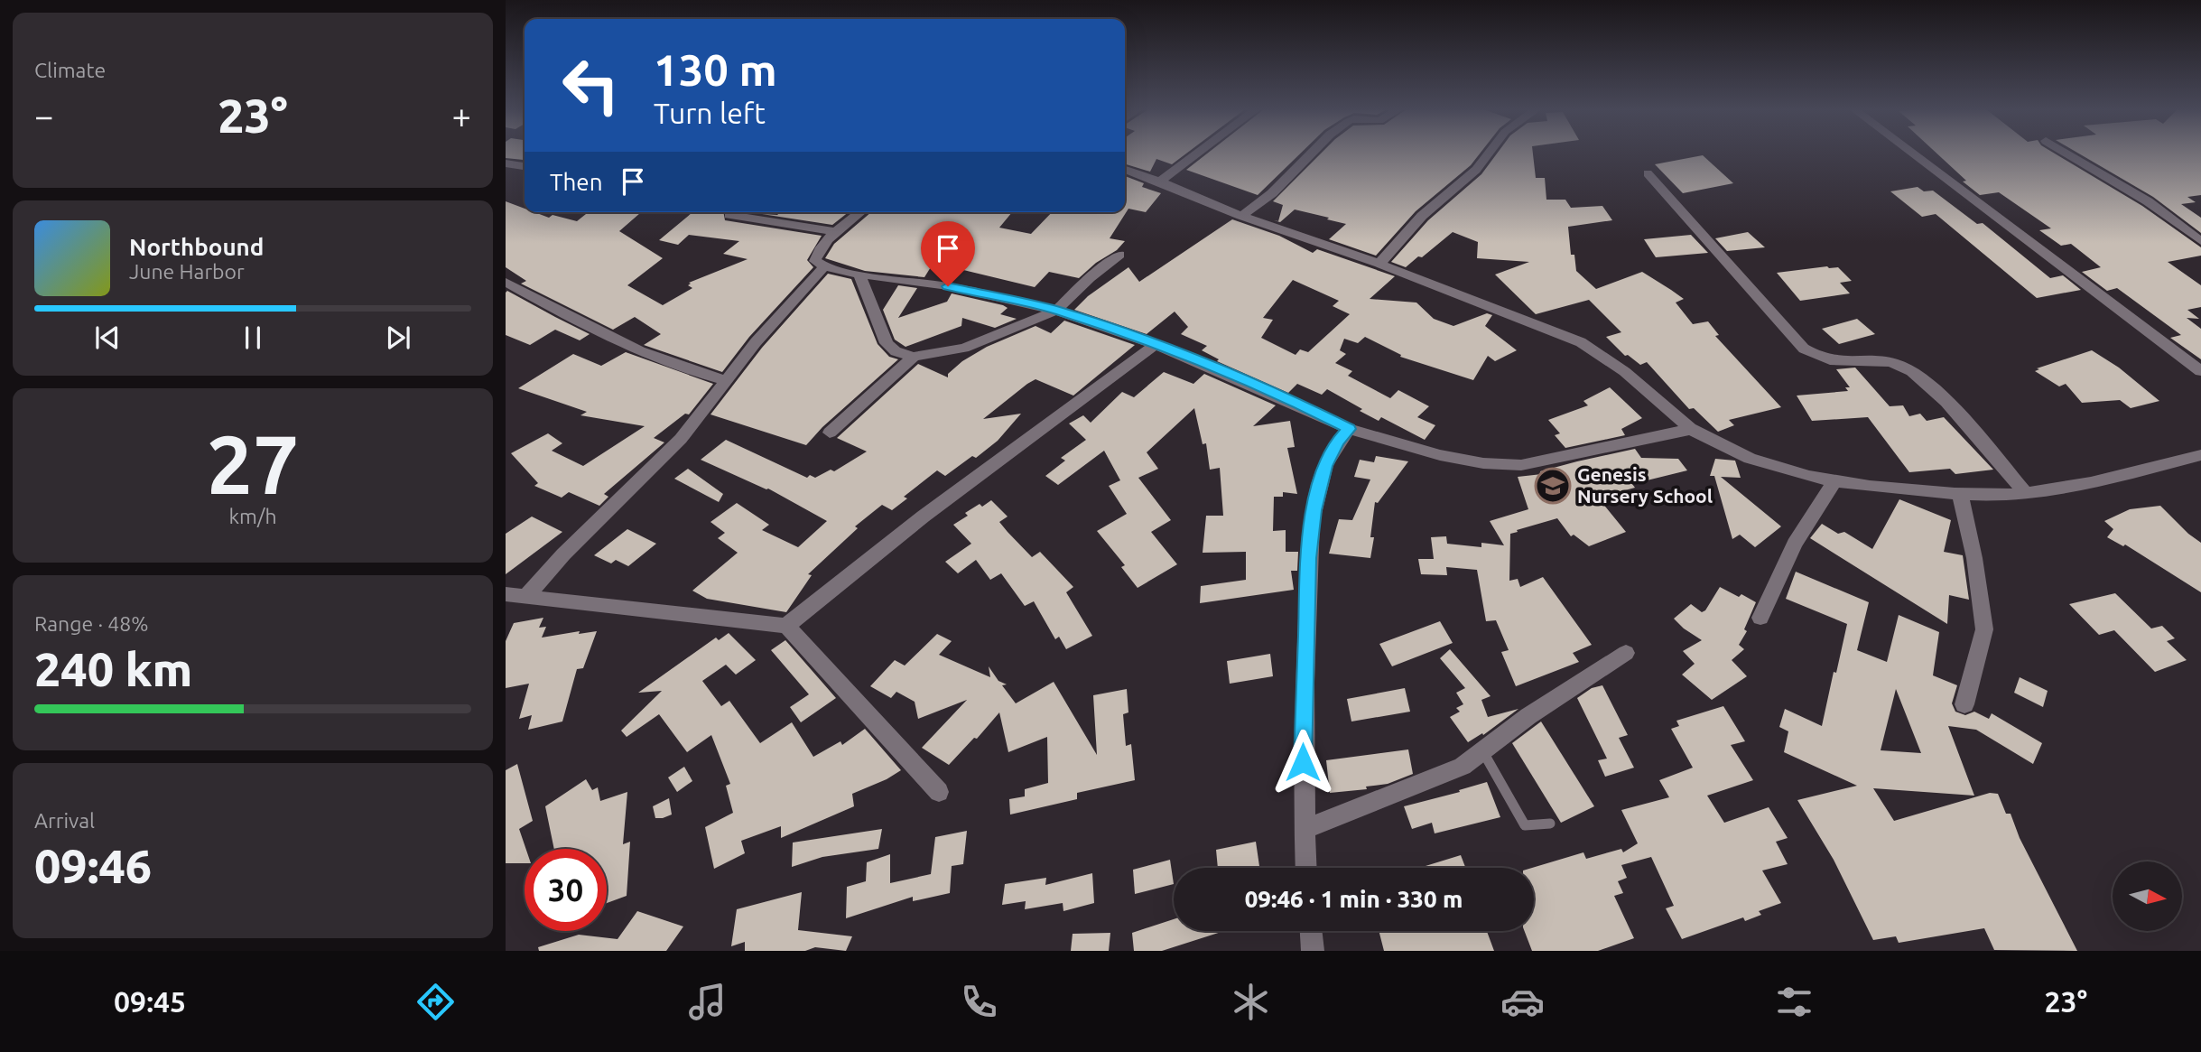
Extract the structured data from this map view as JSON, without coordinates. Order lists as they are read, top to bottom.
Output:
{
  "places": {
    "school or university": ["Genesis Nursery School"]
  },
  "north": "right",
  "page": {
    "tile": [
      "Climate",
      ["27", "km/h"],
      ["Range · 48%", "240 km"],
      ["Arrival", "09:46"]
    ],
    "turn": ["130 m", "Turn left"],
    "heat": ["−", "23°", "+"],
    "then": "Then",
    "song": ["Northbound", "June Harbor"],
    "limit": "30",
    "trip": "09:46 · 1 min · 330 m",
    "tabs": ["09:45", "23°"]
  }
}
